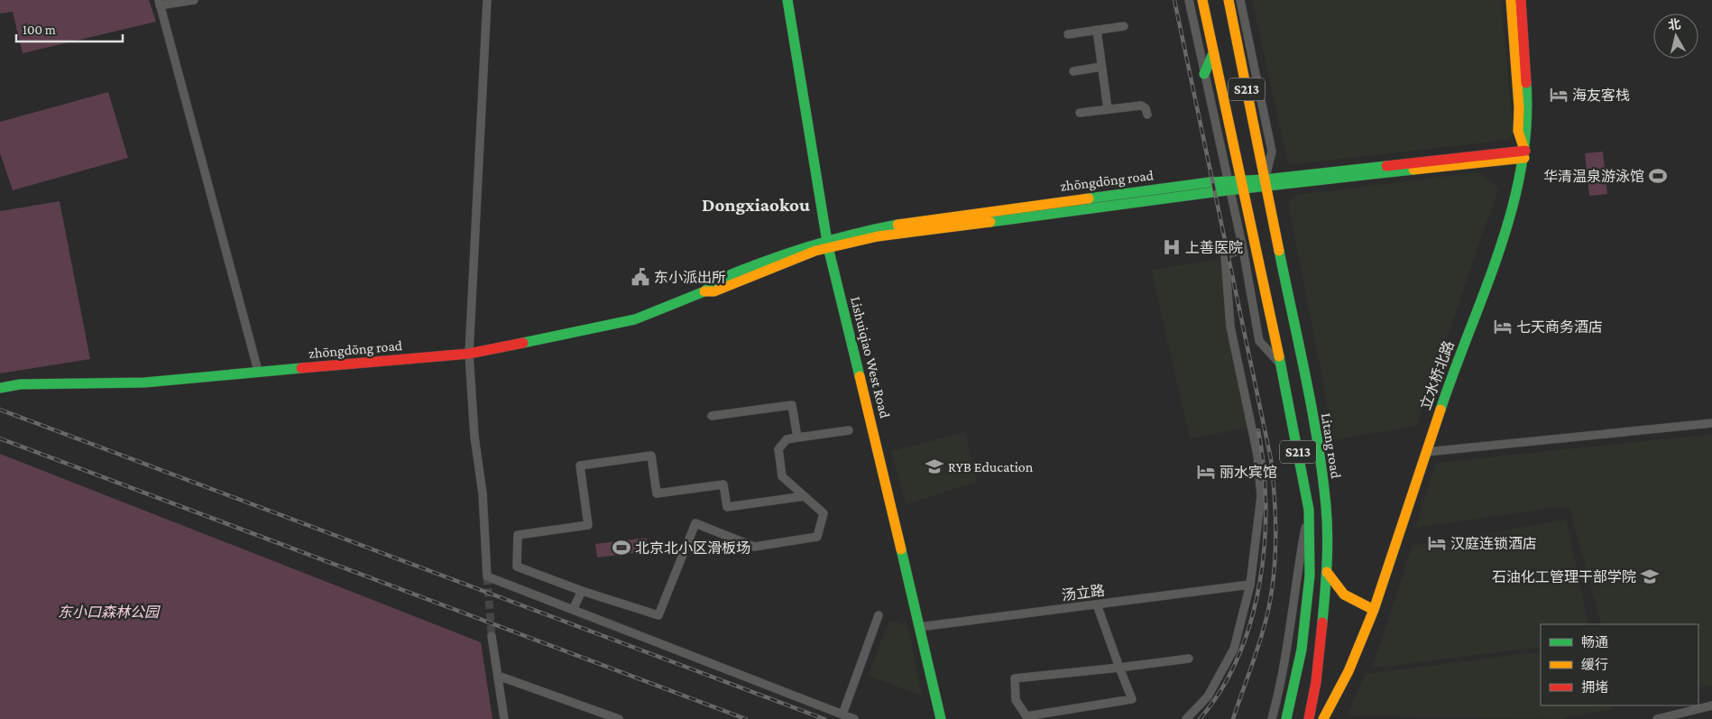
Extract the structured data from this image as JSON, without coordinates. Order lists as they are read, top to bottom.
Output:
{
  "streets": {
    "street": [
      "S213",
      "zhōngdōng road",
      "Lishuiqiao West Road",
      "立水桥北路",
      "Litang road",
      "汤立路"
    ]
  },
  "crossings": [
    ["S213", "zhōngdōng road"],
    ["zhōngdōng road", "Lishuiqiao West Road"],
    ["zhōngdōng road", "立水桥北路"],
    ["zhōngdōng road", "Litang road"],
    ["Lishuiqiao West Road", "汤立路"]
  ],
  "districts": ["Dongxiaokou"],
  "parks": ["东小口森林公园"],
  "places": {
    "hotel": [
      "海友客栈",
      "七天商务酒店",
      "丽水宾馆",
      "汉庭连锁酒店"
    ],
    "sports": ["华清温泉游泳馆", "北京北小区滑板场"],
    "hospital": ["上善医院"],
    "public building": ["东小派出所"],
    "school or university": ["RYB Education", "石油化工管理干部学院"]
  },
  "legend": ["畅通", "缓行", "拥堵"],
  "scale_bar": "100 m",
  "north": "top"
}
